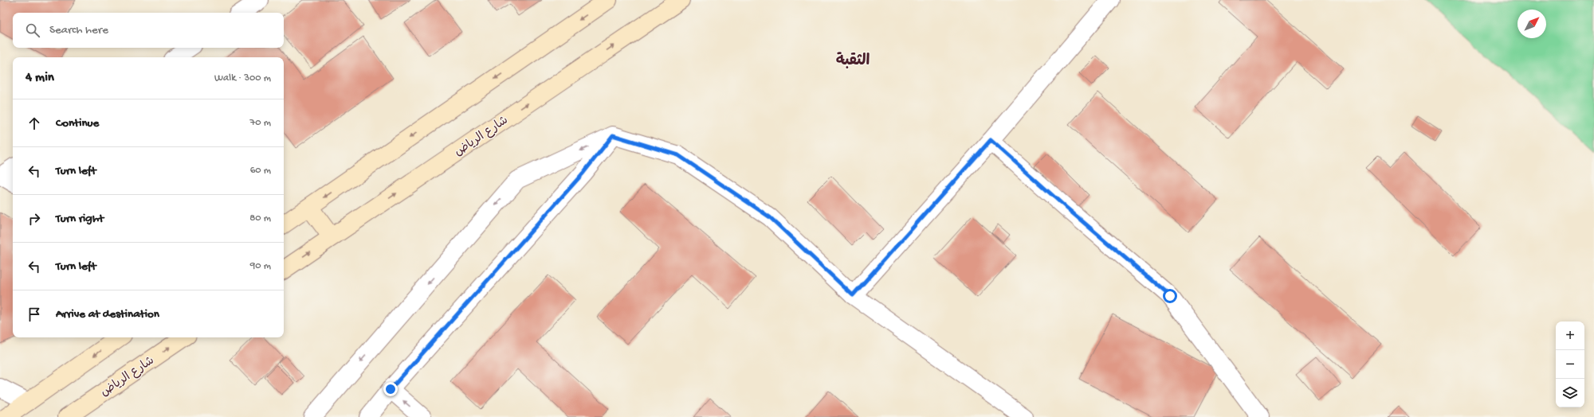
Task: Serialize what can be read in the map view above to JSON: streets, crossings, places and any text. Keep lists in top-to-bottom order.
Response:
{
  "streets": {
    "main road": ["شارع الرياض"]
  },
  "districts": ["الثقبة"],
  "north": "top right",
  "page": {
    "search": "Search here",
    "heading": ["4 min", "Walk · 300 m"],
    "list": [
      ["Continue", "70 m"],
      ["Turn left", "60 m"],
      ["Turn right", "80 m"],
      ["Turn left", "90 m"],
      "Arrive at destination"
    ],
    "map_buttons": ["+", "−"]
  }
}
